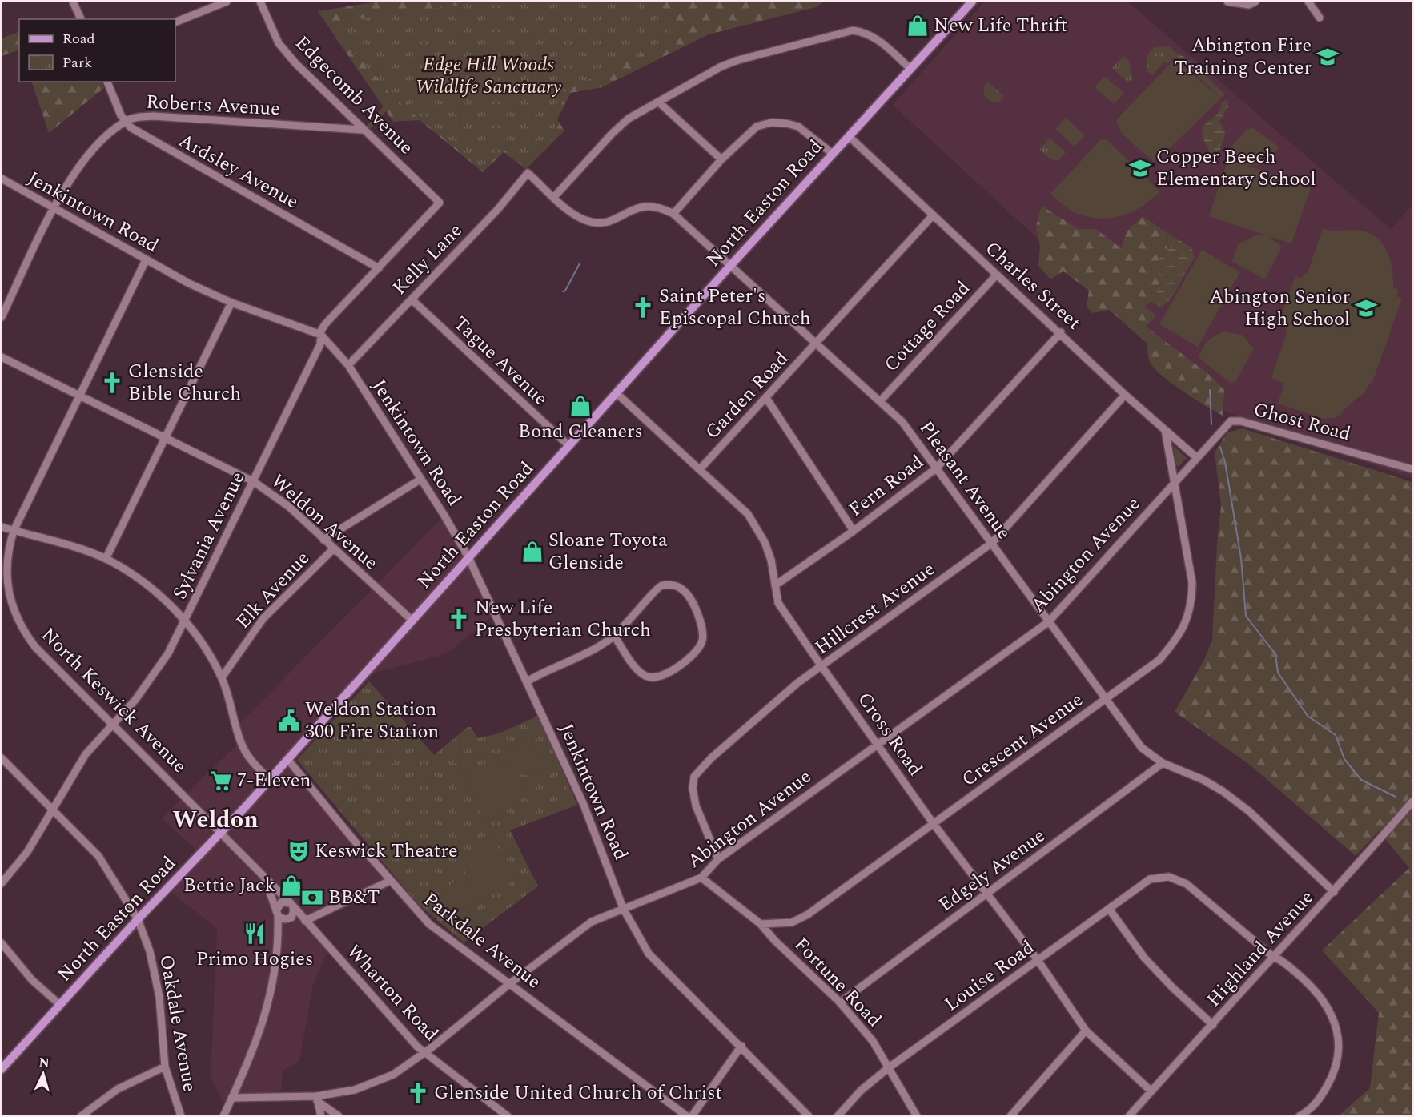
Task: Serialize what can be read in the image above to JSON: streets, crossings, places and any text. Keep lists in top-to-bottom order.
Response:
{
  "streets": {
    "main road": ["North Easton Road"],
    "street": [
      "Edgecomb Avenue",
      "Roberts Avenue",
      "Ardsley Avenue",
      "Jenkintown Road",
      "Kelly Lane",
      "Charles Street",
      "Cottage Road",
      "Tague Avenue",
      "Garden Road",
      "Ghost Road",
      "Pleasant Avenue",
      "Fern Road",
      "Weldon Avenue",
      "Sylvania Avenue",
      "Abington Avenue",
      "Elk Avenue",
      "Hillcrest Avenue",
      "North Keswick Avenue",
      "Cross Road",
      "Crescent Avenue",
      "Edgely Avenue",
      "Parkdale Avenue",
      "Highland Avenue",
      "Louise Road",
      "Fortune Road",
      "Wharton Road",
      "Oakdale Avenue"
    ]
  },
  "crossings": [
    ["Edgecomb Avenue", "Roberts Avenue"],
    ["Edgecomb Avenue", "Sylvania Avenue"],
    ["Roberts Avenue", "Ardsley Avenue"],
    ["Roberts Avenue", "Jenkintown Road"],
    ["Ardsley Avenue", "Sylvania Avenue"],
    ["North Easton Road", "Jenkintown Road"],
    ["North Easton Road", "Charles Street"],
    ["North Easton Road", "Tague Avenue"],
    ["North Easton Road", "Pleasant Avenue"],
    ["North Easton Road", "Weldon Avenue"],
    ["North Easton Road", "North Keswick Avenue"],
    ["North Easton Road", "Cross Road"],
    ["North Easton Road", "Parkdale Avenue"],
    ["North Easton Road", "Oakdale Avenue"],
    ["Jenkintown Road", "Kelly Lane"],
    ["Jenkintown Road", "Sylvania Avenue"],
    ["Jenkintown Road", "Abington Avenue"],
    ["Jenkintown Road", "Elk Avenue"],
    ["Jenkintown Road", "North Keswick Avenue"],
    ["Kelly Lane", "Tague Avenue"],
    ["Kelly Lane", "Pleasant Avenue"],
    ["Charles Street", "Cottage Road"],
    ["Charles Street", "Garden Road"],
    ["Charles Street", "Ghost Road"],
    ["Charles Street", "Fern Road"],
    ["Charles Street", "Abington Avenue"],
    ["Charles Street", "Hillcrest Avenue"],
    ["Charles Street", "Crescent Avenue"],
    ["Cottage Road", "Pleasant Avenue"],
    ["Garden Road", "Pleasant Avenue"],
    ["Garden Road", "Cross Road"],
    ["Ghost Road", "Abington Avenue"],
    ["Pleasant Avenue", "Fern Road"],
    ["Pleasant Avenue", "Abington Avenue"],
    ["Pleasant Avenue", "Hillcrest Avenue"],
    ["Pleasant Avenue", "Crescent Avenue"],
    ["Pleasant Avenue", "Edgely Avenue"],
    ["Pleasant Avenue", "Highland Avenue"],
    ["Fern Road", "Cross Road"],
    ["Weldon Avenue", "Sylvania Avenue"],
    ["Weldon Avenue", "Elk Avenue"],
    ["Weldon Avenue", "North Keswick Avenue"],
    ["Sylvania Avenue", "North Keswick Avenue"],
    ["Sylvania Avenue", "Oakdale Avenue"],
    ["Abington Avenue", "Hillcrest Avenue"],
    ["Abington Avenue", "North Keswick Avenue"],
    ["Abington Avenue", "Cross Road"],
    ["Abington Avenue", "Crescent Avenue"],
    ["Abington Avenue", "Parkdale Avenue"],
    ["Abington Avenue", "Wharton Road"],
    ["Hillcrest Avenue", "Cross Road"],
    ["North Keswick Avenue", "Wharton Road"],
    ["Cross Road", "Crescent Avenue"],
    ["Cross Road", "Edgely Avenue"],
    ["Cross Road", "Highland Avenue"],
    ["Cross Road", "Louise Road"],
    ["Crescent Avenue", "Fortune Road"],
    ["Edgely Avenue", "Fortune Road"],
    ["Highland Avenue", "Louise Road"],
    ["Louise Road", "Fortune Road"]
  ],
  "districts": ["Weldon"],
  "parks": ["Edge Hill Woods Wildlife Sanctuary"],
  "places": {
    "shop": [
      "New Life Thrift",
      "Bond Cleaners",
      "Sloane Toyota Glenside",
      "Bettie Jack"
    ],
    "school or university": ["Abington Fire Training Center", "Copper Beech Elementary School", "Abington Senior High School"],
    "church": [
      "Saint Peter's Episcopal Church",
      "Glenside Bible Church",
      "New Life Presbyterian Church",
      "Glenside United Church of Christ"
    ],
    "public building": ["Weldon Station 300 Fire Station"],
    "supermarket": ["7-Eleven"],
    "theatre": ["Keswick Theatre"],
    "bank": ["BB&T"],
    "restaurant": ["Primo Hogies"]
  },
  "legend": ["Road", "Park"],
  "north": "top"
}
